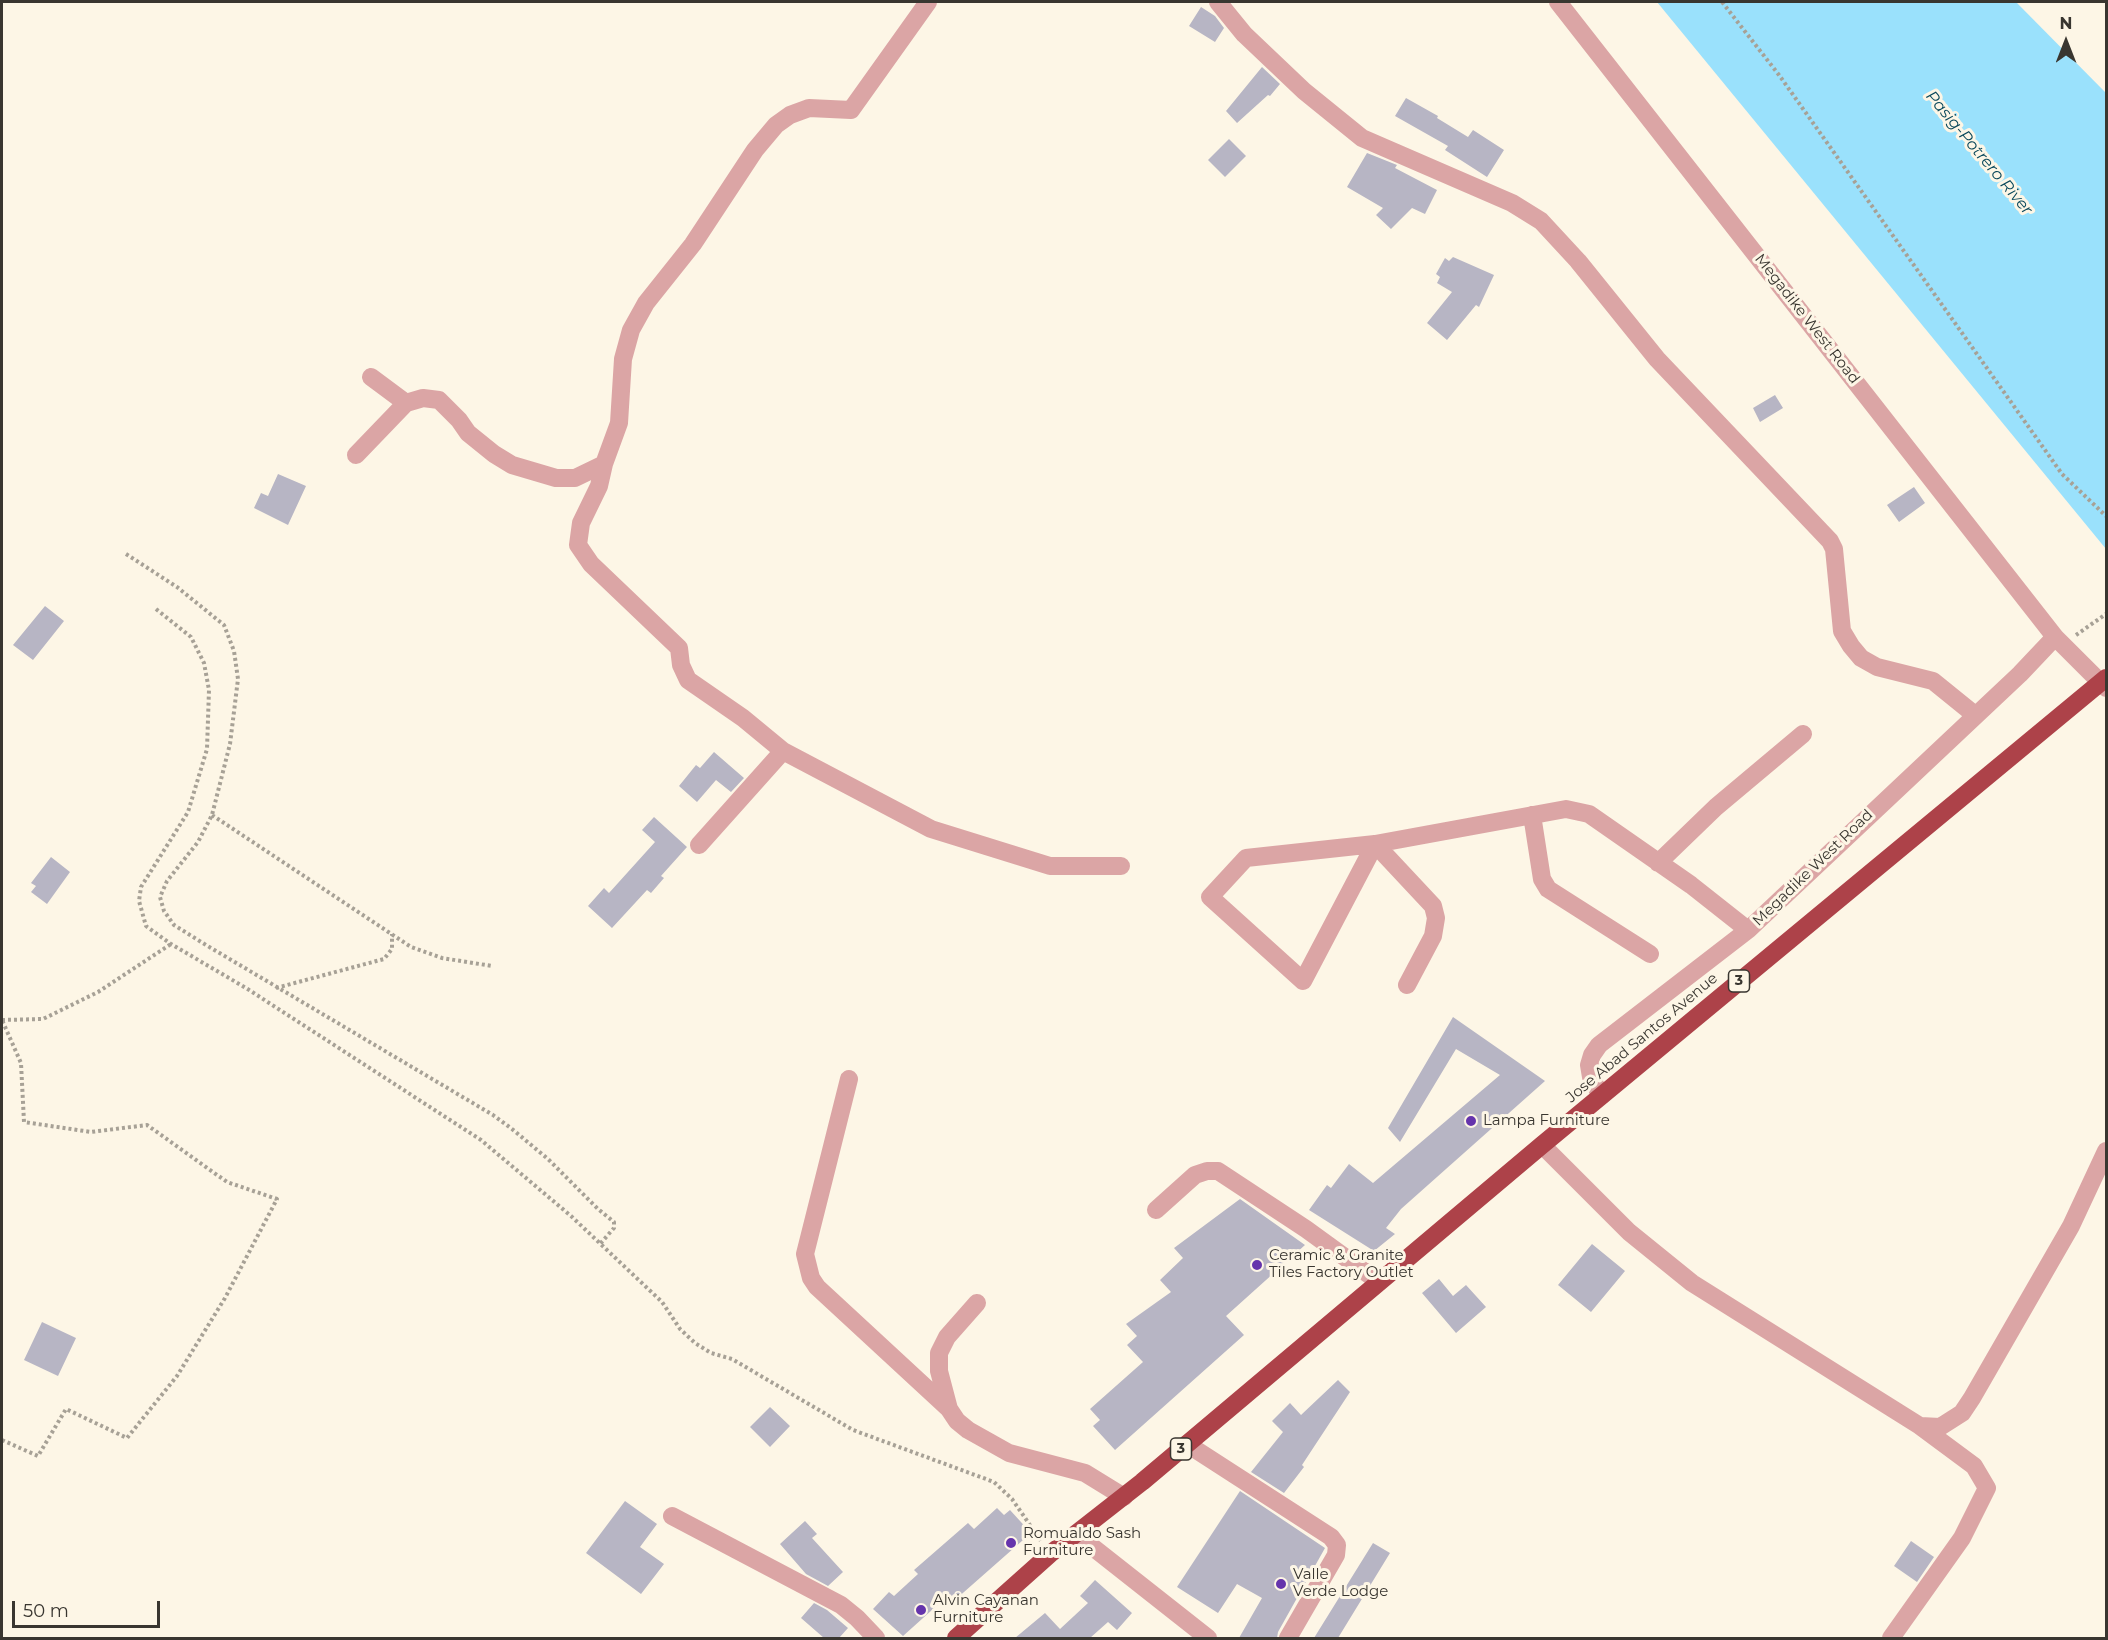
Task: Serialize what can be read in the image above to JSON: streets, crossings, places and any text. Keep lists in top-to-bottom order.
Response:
{
  "streets": {
    "highway": ["3", "Jose Abad Santos Avenue"],
    "street": ["Megadike West Road"]
  },
  "crossings": [
    ["Megadike West Road", "Jose Abad Santos Avenue"]
  ],
  "water": ["Pasig-Potrero River"],
  "places": [
    "Lampa Furniture",
    "Ceramic & Granite Tiles Factory Outlet",
    "Romualdo Sash Furniture",
    "Valle Verde Lodge",
    "Alvin Cayanan Furniture"
  ],
  "scale_bar": "50 m",
  "north": "top"
}
